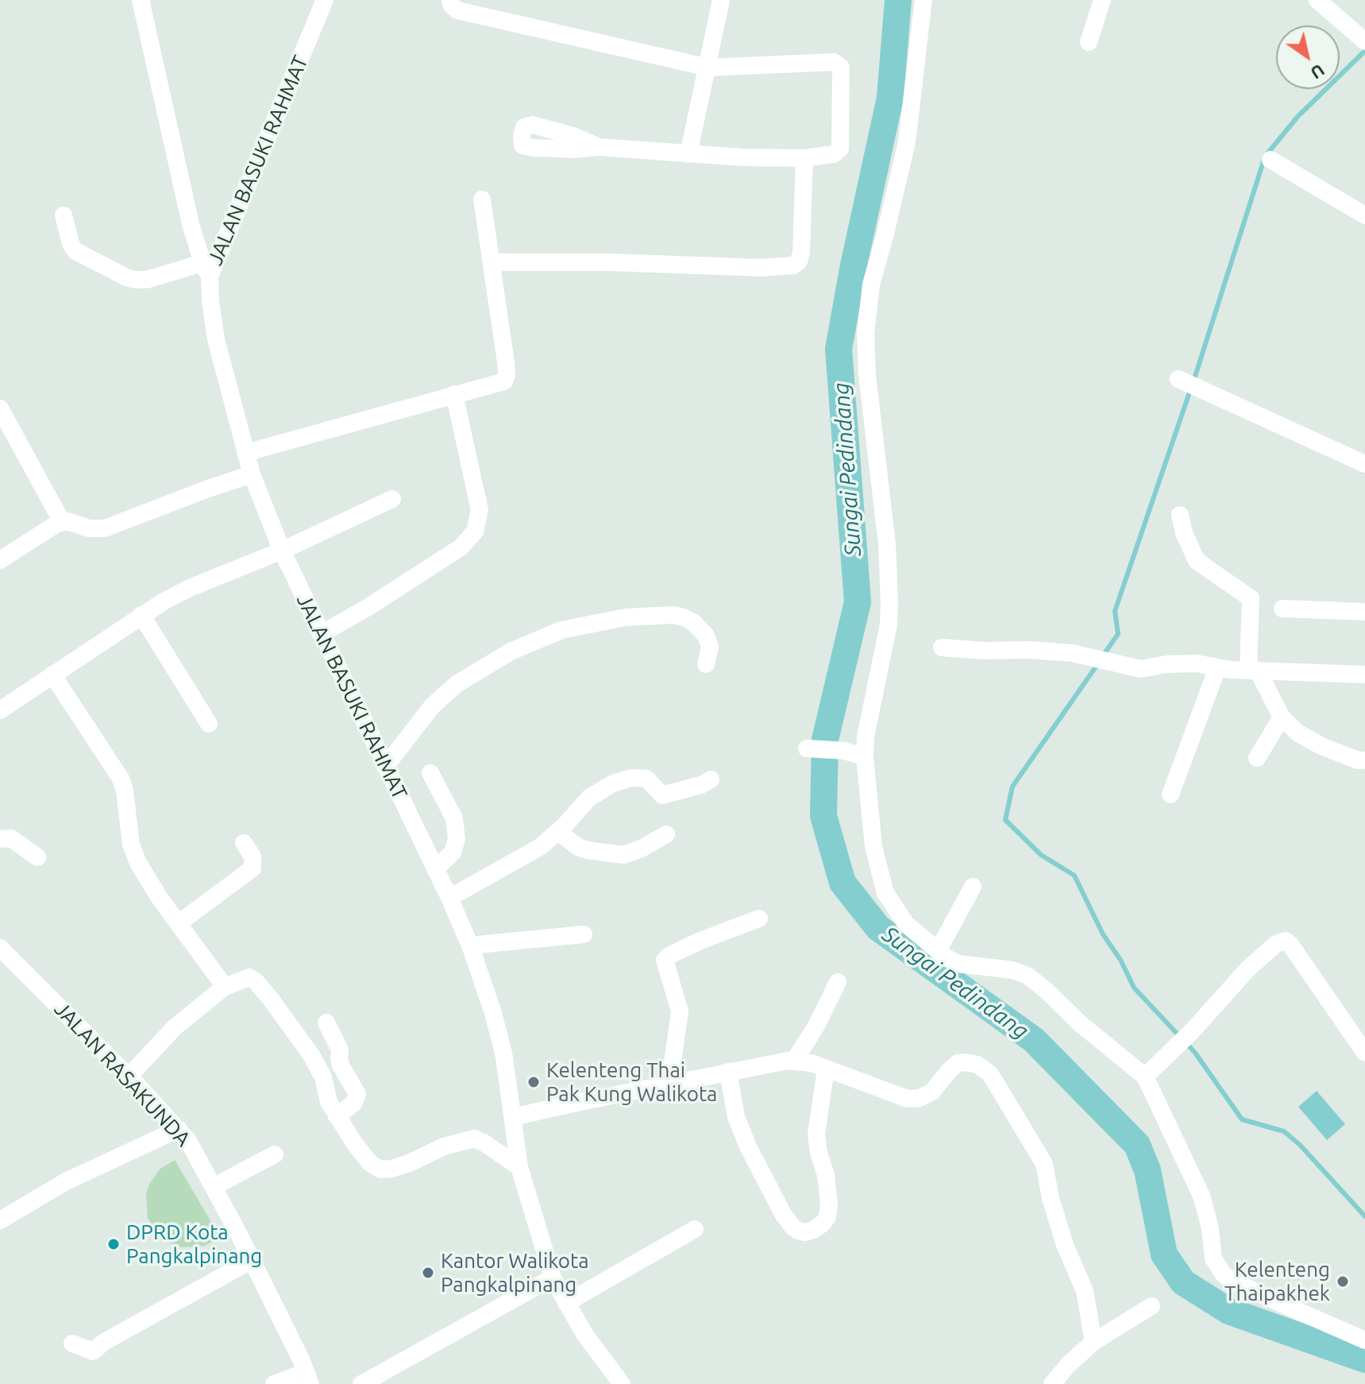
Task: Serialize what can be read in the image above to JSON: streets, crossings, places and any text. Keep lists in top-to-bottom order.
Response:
{
  "streets": {
    "street": ["JALAN BASUKI RAHMAT", "JALAN RASAKUNDA"]
  },
  "water": ["Sungai Pedindang"],
  "places": [
    "Kelenteng Thai Pak Kung Walikota",
    "DPRD Kota Pangkalpinang",
    "Kantor Walikota Pangkalpinang",
    "Kelenteng Thaipakhek"
  ],
  "north": "bottom right"
}
